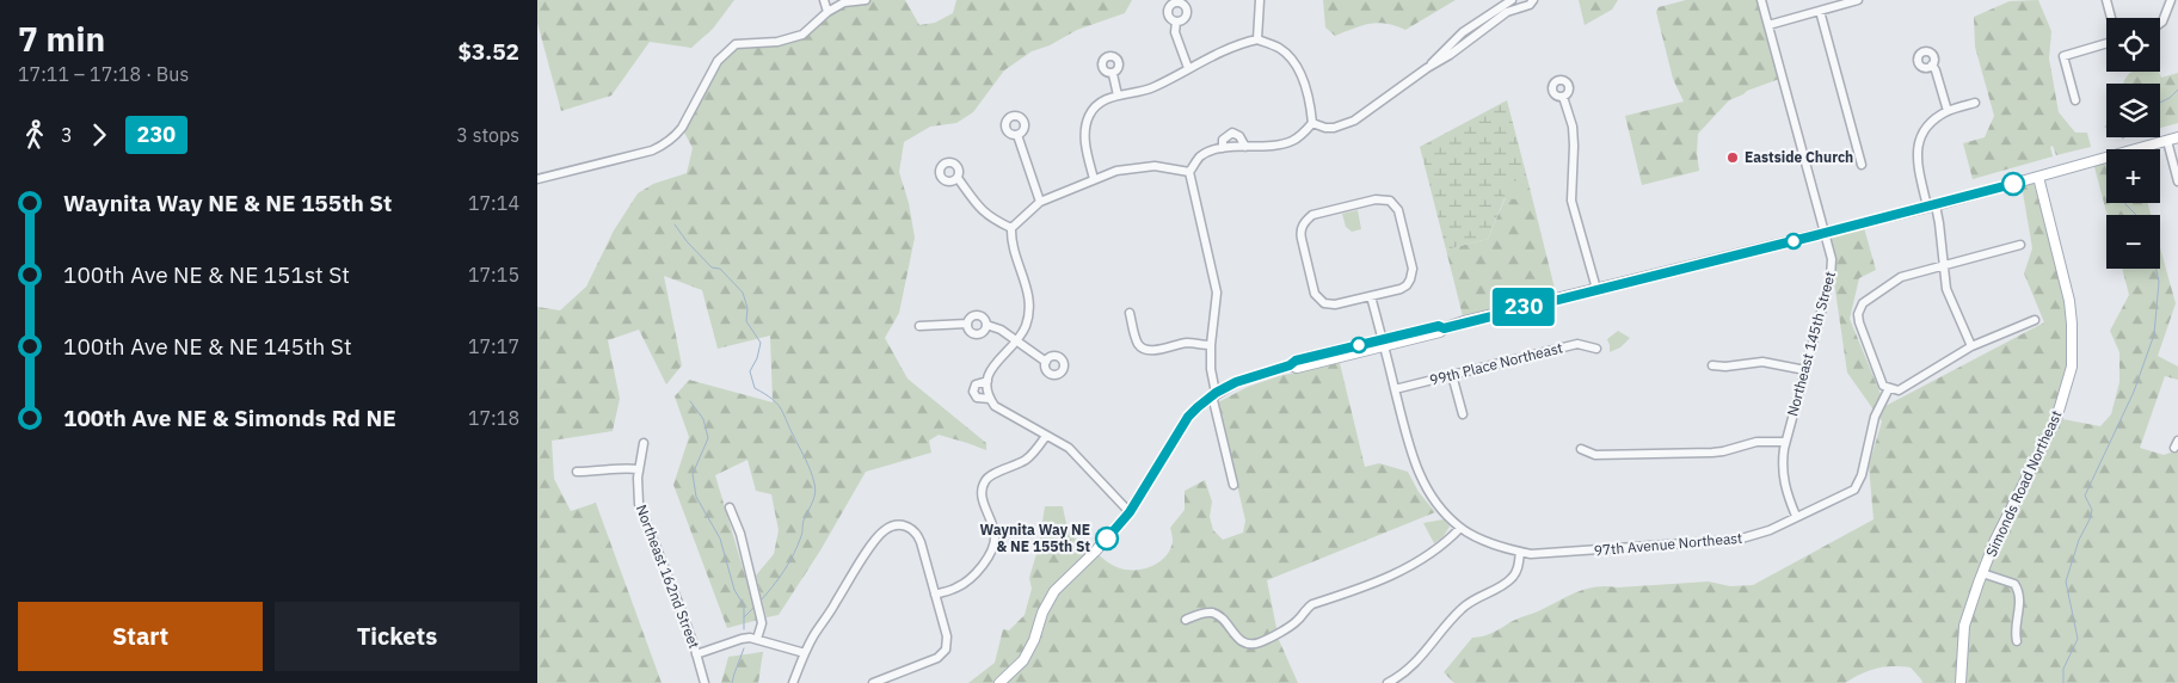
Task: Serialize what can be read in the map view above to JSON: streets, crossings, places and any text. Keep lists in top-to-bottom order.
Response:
{
  "streets": {
    "main road": ["Simonds Road Northeast"],
    "street": [
      "Northeast 145th Street",
      "99th Place Northeast",
      "97th Avenue Northeast",
      "Northeast 162nd Street"
    ]
  },
  "crossings": [
    ["Northeast 145th Street", "97th Avenue Northeast"]
  ],
  "places": ["Eastside Church", "Waynita Way NE & NE 155th St"],
  "lines": ["bus line 230"],
  "page": {
    "heading": ["7 min", "17:11 – 17:18 · Bus", "$3.52"],
    "on_map": "230",
    "map_buttons": ["+", "−"],
    "legs": ["3", "230", "3 stops"],
    "list": [
      {
        "name": "Waynita Way NE & NE 155th St",
        "value": "17:14"
      },
      {
        "name": "100th Ave NE & NE 151st St",
        "value": "17:15"
      },
      {
        "name": "100th Ave NE & NE 145th St",
        "value": "17:17"
      },
      {
        "name": "100th Ave NE & Simonds Rd NE",
        "value": "17:18"
      }
    ],
    "buttons": ["Start", "Tickets"]
  }
}
